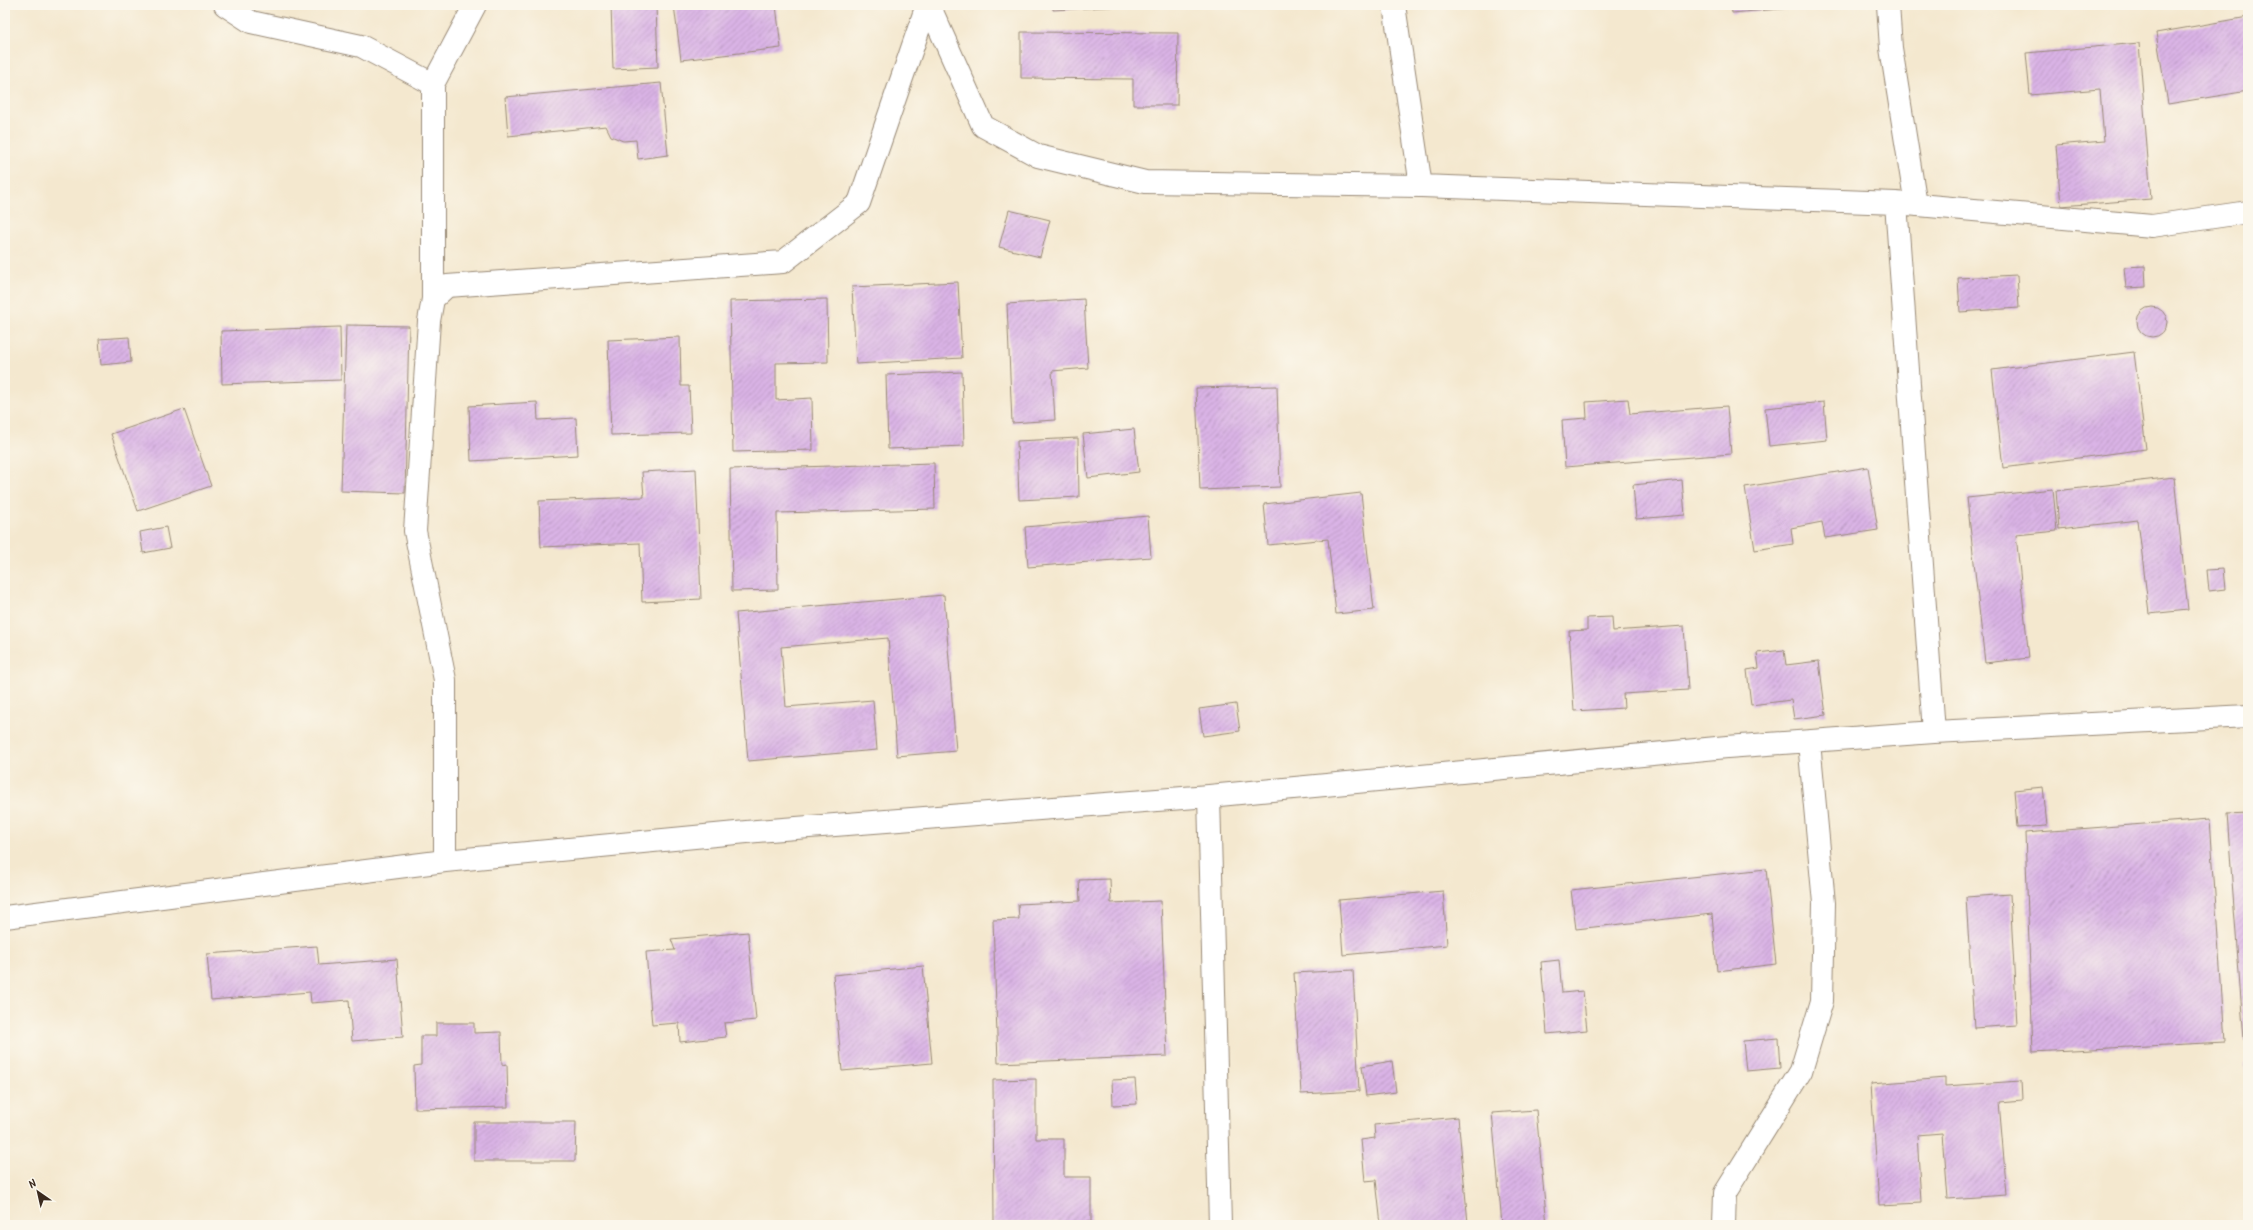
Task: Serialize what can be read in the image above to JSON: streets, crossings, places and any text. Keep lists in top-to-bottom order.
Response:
{
  "north": "top left"
}
